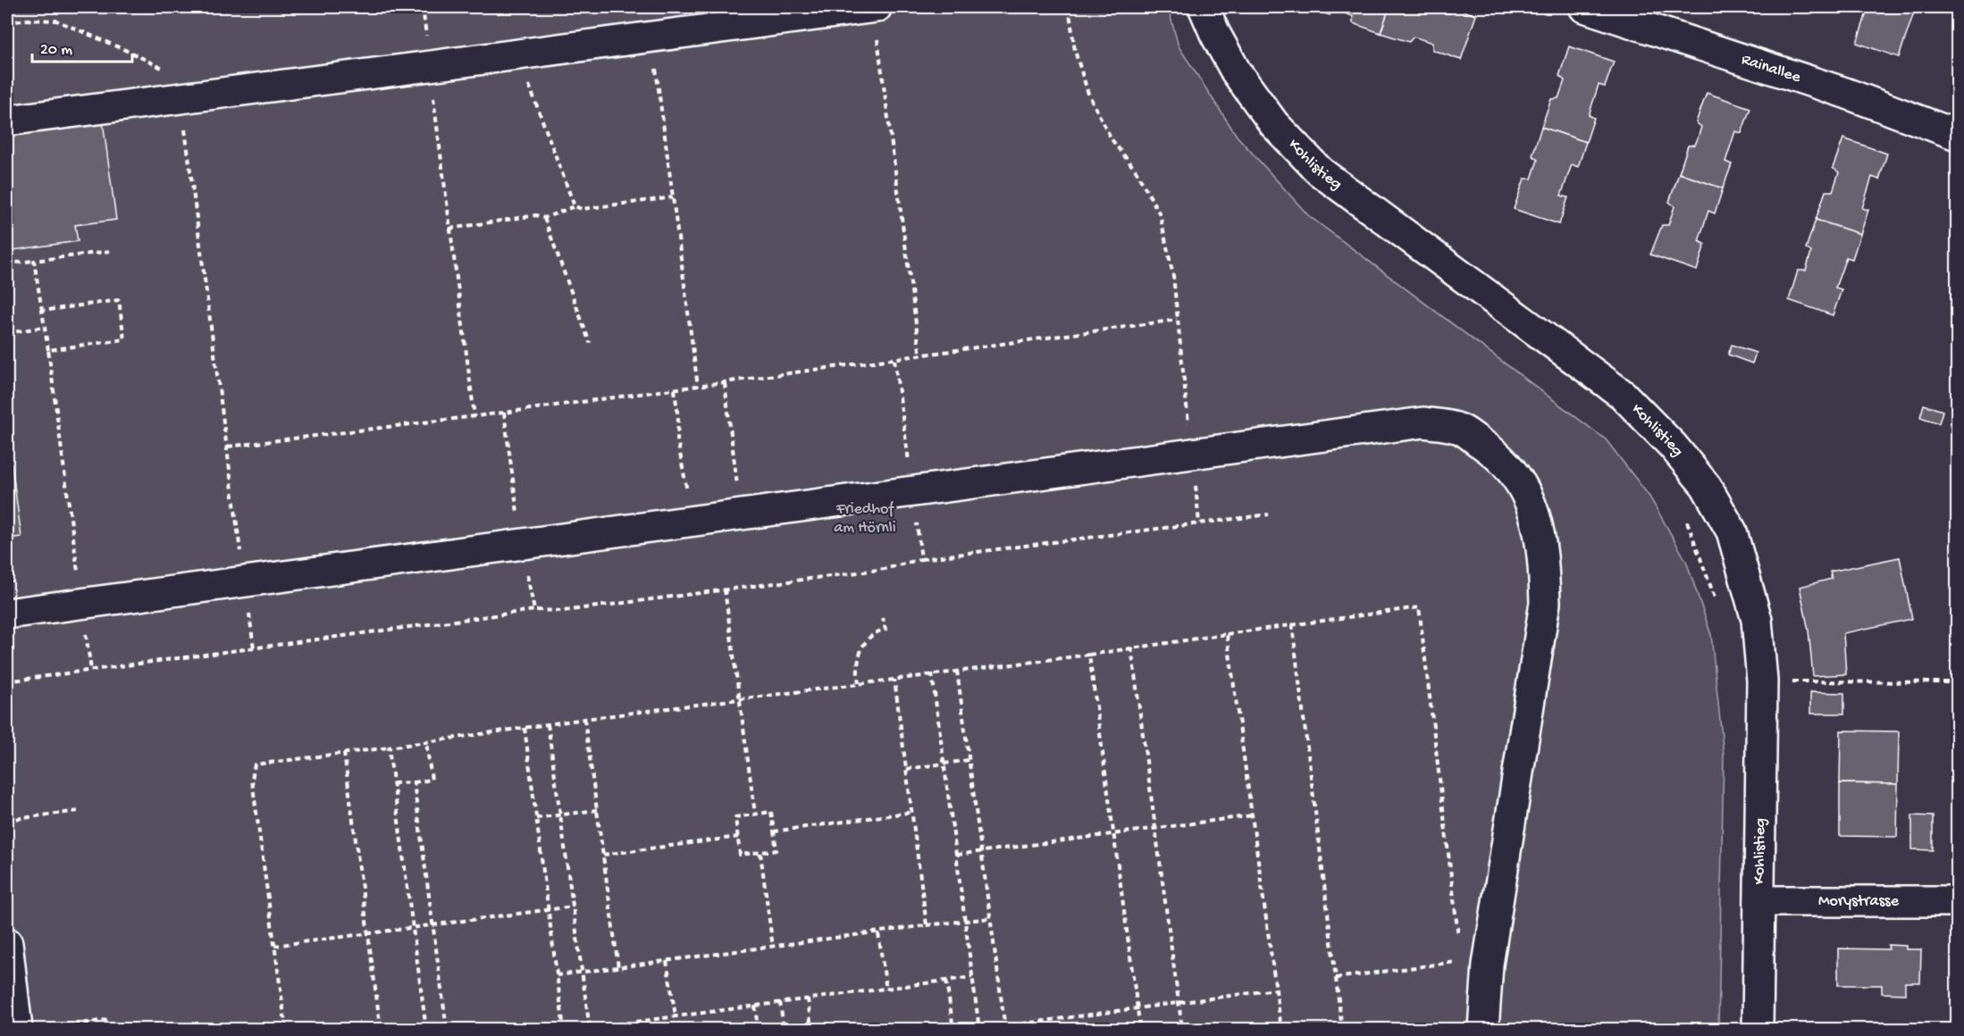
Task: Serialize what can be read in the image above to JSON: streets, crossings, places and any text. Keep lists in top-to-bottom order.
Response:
{
  "streets": {
    "street": ["Rainallee", "Kohlistieg", "Morystrasse"]
  },
  "crossings": [
    ["Kohlistieg", "Morystrasse"]
  ],
  "parks": ["Friedhof am Hörnli"],
  "scale_bar": "20 m"
}
